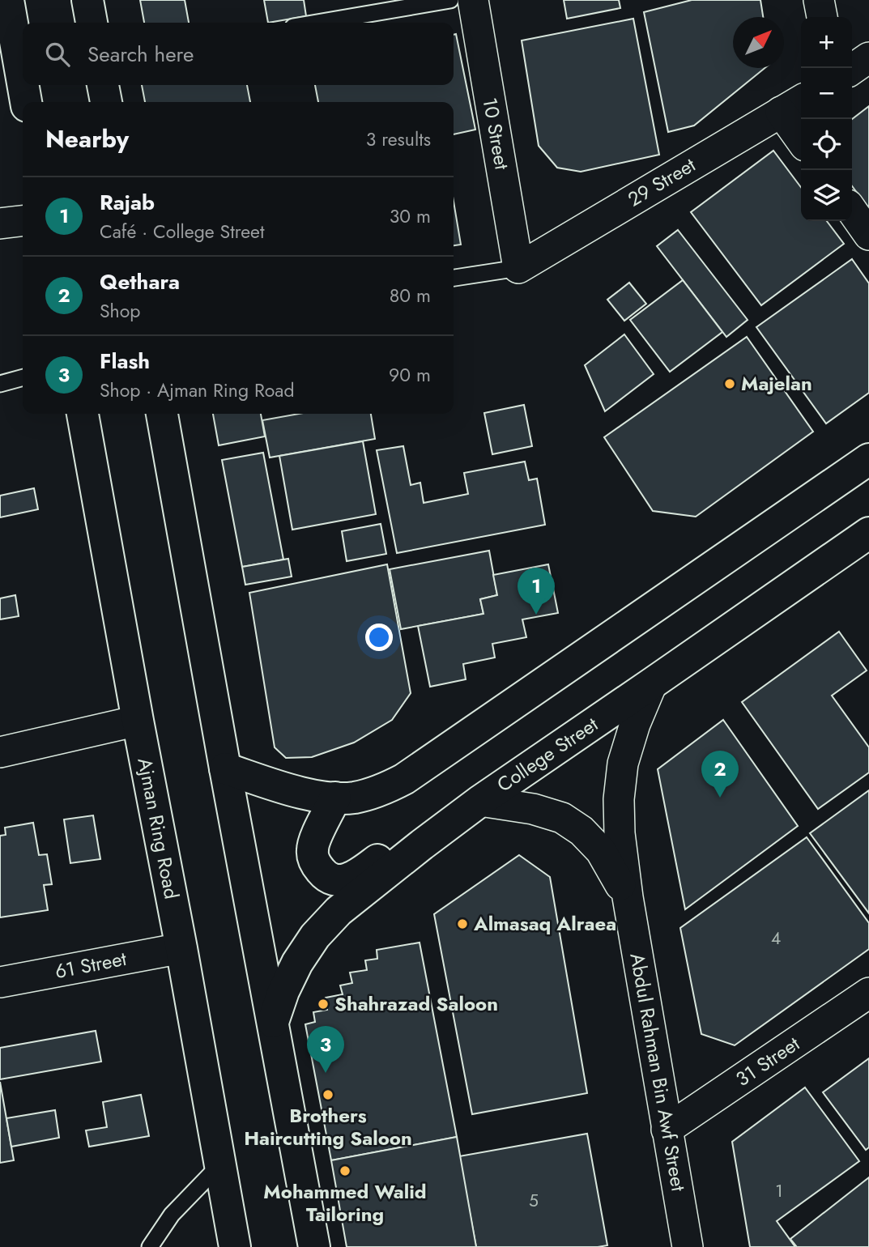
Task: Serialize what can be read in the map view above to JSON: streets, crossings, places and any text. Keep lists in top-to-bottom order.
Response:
{
  "streets": {
    "main road": ["College Street", "Ajman Ring Road"],
    "street": [
      "10 Street",
      "29 Street",
      "61 Street",
      "31 Street",
      "Abdul Rahman Bin Awf Street"
    ]
  },
  "crossings": [
    ["10 Street", "29 Street"],
    ["College Street", "Abdul Rahman Bin Awf Street"],
    ["Ajman Ring Road", "61 Street"],
    ["31 Street", "Abdul Rahman Bin Awf Street"]
  ],
  "places": [
    "Majelan",
    "Almasaq Alraea",
    "Shahrazad Saloon",
    "Brothers Haircutting Saloon",
    "Mohammed Walid Tailoring"
  ],
  "house_numbers": ["4", "1", "5"],
  "north": "top right",
  "page": {
    "map_buttons": ["+", "−"],
    "search": "Search here",
    "heading": ["Nearby", "3 results"],
    "list": [
      {
        "mark": "1",
        "name": "Rajab",
        "note": "Café · College Street",
        "value": "30 m"
      },
      {
        "mark": "2",
        "name": "Qethara",
        "note": "Shop",
        "value": "80 m"
      },
      {
        "mark": "3",
        "name": "Flash",
        "note": "Shop · Ajman Ring Road",
        "value": "90 m"
      }
    ],
    "pins": ["1", "2", "3"]
  }
}
